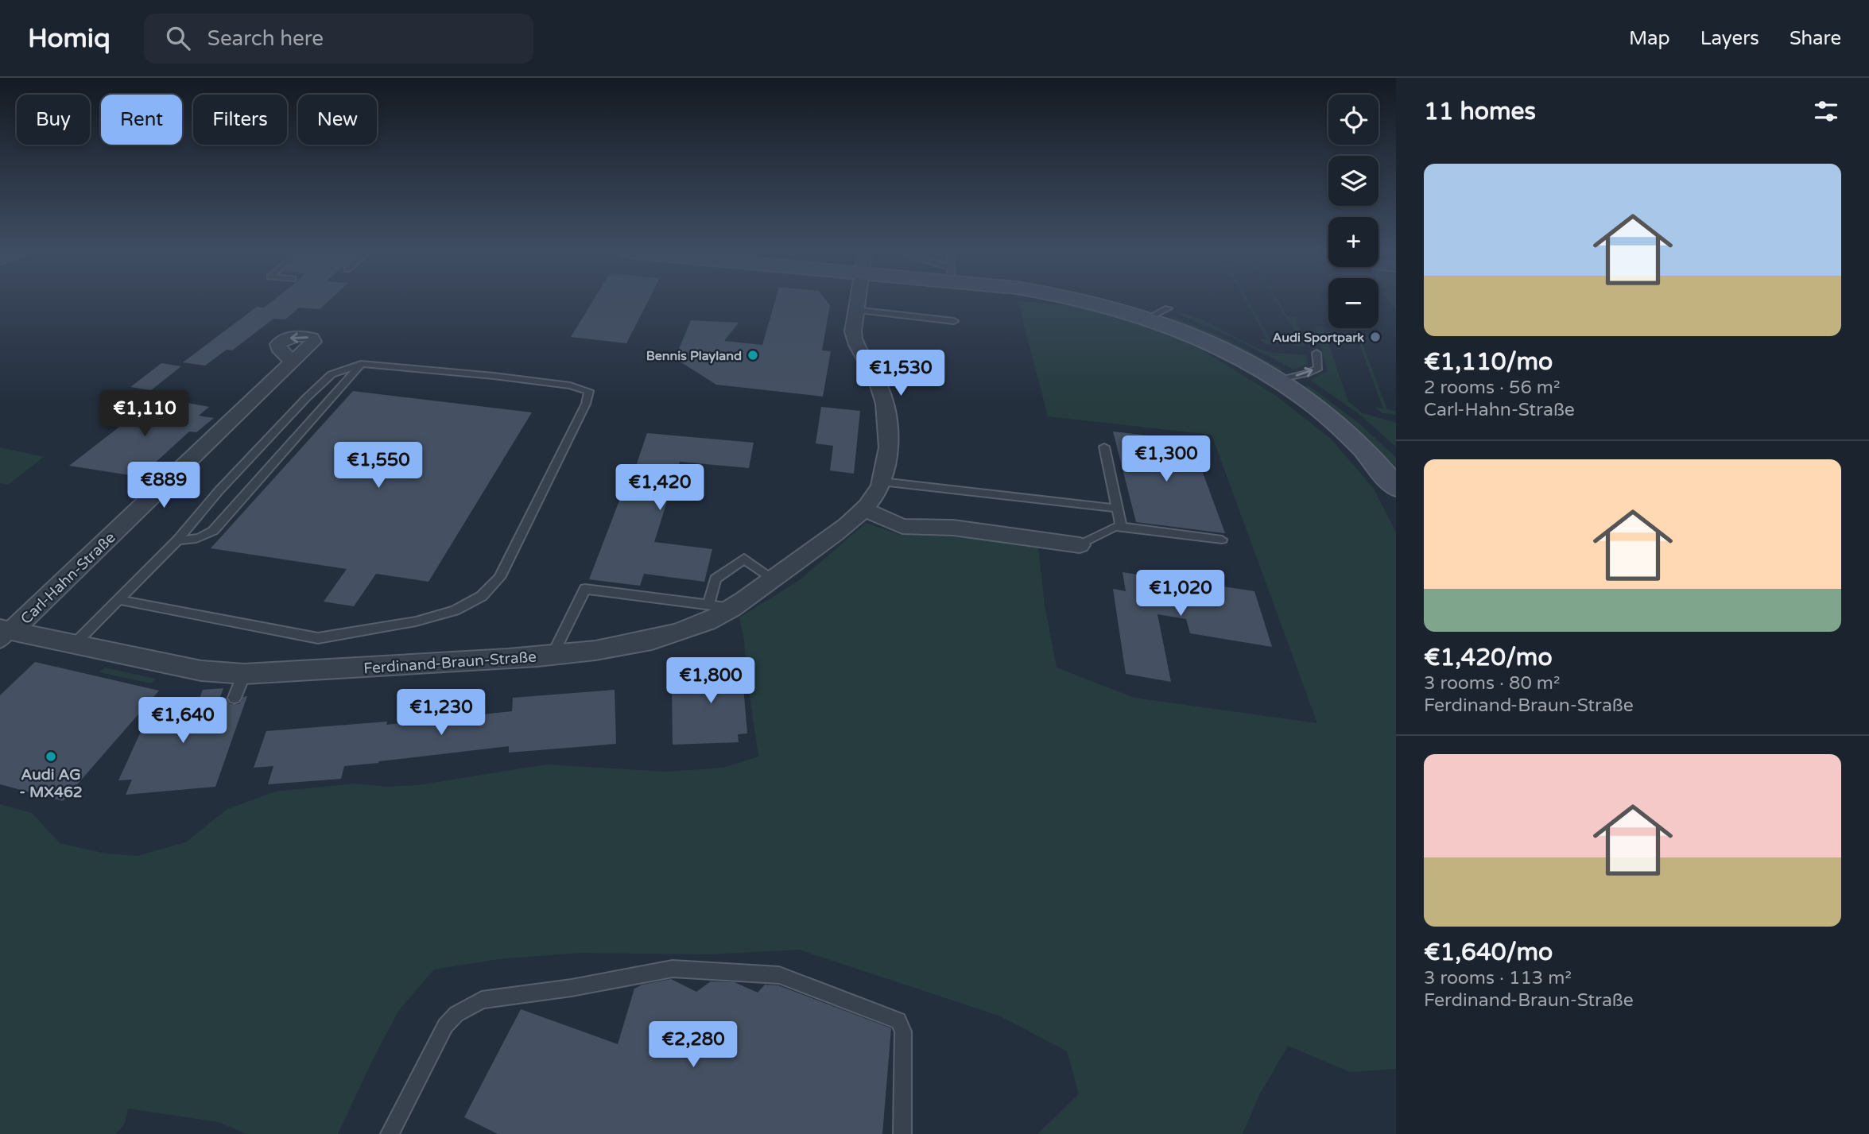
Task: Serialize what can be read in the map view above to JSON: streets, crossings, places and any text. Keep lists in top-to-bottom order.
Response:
{
  "streets": {
    "street": ["Carl-Hahn-Straße", "Ferdinand-Braun-Straße"]
  },
  "crossings": [
    ["Carl-Hahn-Straße", "Ferdinand-Braun-Straße"]
  ],
  "places": ["Audi Sportpark", "Bennis Playland", "Audi AG - MX462"],
  "page": {
    "header": "Homiq",
    "search": "Search here",
    "nav": ["Map", "Layers", "Share"],
    "heading": "11 homes",
    "map_buttons": ["+", "−"],
    "chip": [
      "Buy",
      "Rent",
      "Filters",
      "New"
    ],
    "list": [
      {
        "name": "€1,110/mo",
        "note": "2 rooms · 56 m² · Carl-Hahn-Straße"
      },
      {
        "name": "€1,420/mo",
        "note": "3 rooms · 80 m² · Ferdinand-Braun-Straße"
      },
      {
        "name": "€1,640/mo",
        "note": "3 rooms · 113 m² · Ferdinand-Braun-Straße"
      }
    ],
    "price": [
      "€1,530",
      "€1,110",
      "€1,300",
      "€1,550",
      "€889",
      "€1,420",
      "€1,020",
      "€1,800",
      "€1,230",
      "€1,640",
      "€2,280"
    ]
  }
}
